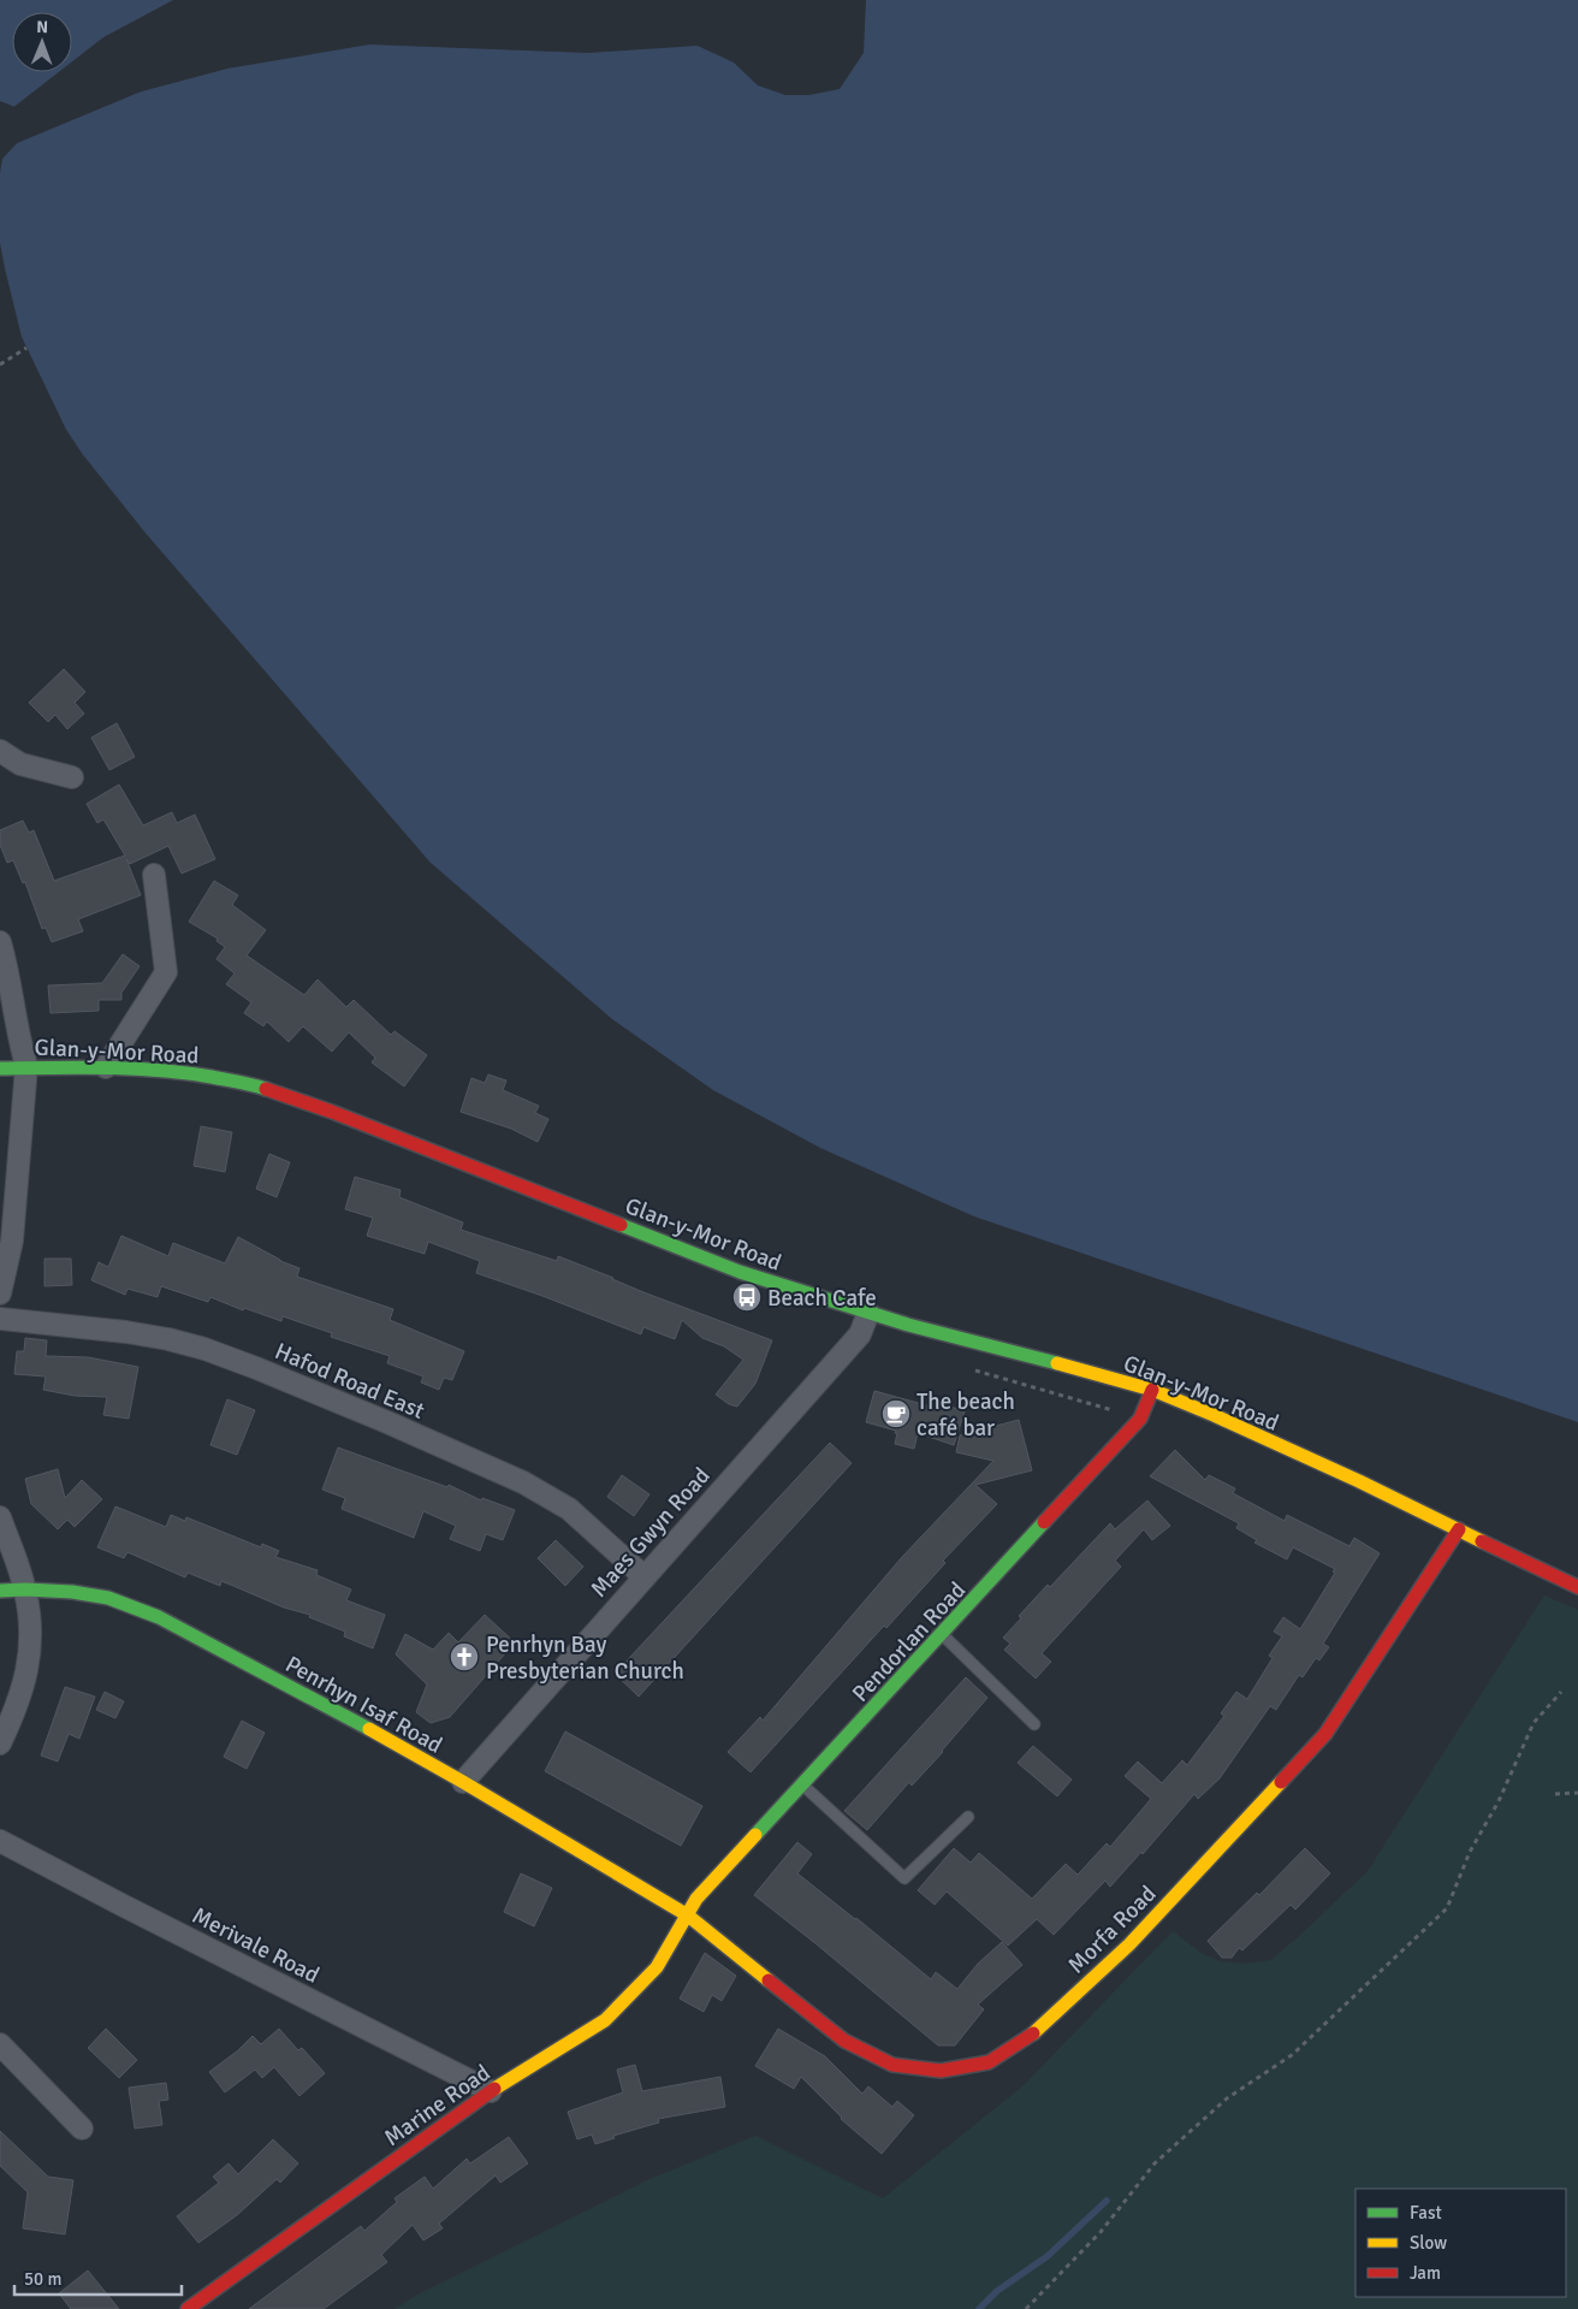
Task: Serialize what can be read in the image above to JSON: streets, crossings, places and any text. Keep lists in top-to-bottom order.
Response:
{
  "streets": {
    "street": [
      "Glan-y-Mor Road",
      "Hafod Road East",
      "Maes Gwyn Road",
      "Pendorlan Road",
      "Penrhyn Isaf Road",
      "Morfa Road",
      "Merivale Road",
      "Marine Road"
    ]
  },
  "crossings": [
    ["Glan-y-Mor Road", "Maes Gwyn Road"],
    ["Glan-y-Mor Road", "Pendorlan Road"],
    ["Glan-y-Mor Road", "Morfa Road"],
    ["Hafod Road East", "Maes Gwyn Road"],
    ["Maes Gwyn Road", "Penrhyn Isaf Road"],
    ["Pendorlan Road", "Penrhyn Isaf Road"],
    ["Pendorlan Road", "Morfa Road"],
    ["Pendorlan Road", "Marine Road"],
    ["Penrhyn Isaf Road", "Morfa Road"],
    ["Penrhyn Isaf Road", "Marine Road"],
    ["Morfa Road", "Marine Road"],
    ["Merivale Road", "Marine Road"]
  ],
  "places": {
    "bus stop": ["Beach Cafe"],
    "cafe": ["The beach café bar"],
    "church": ["Penrhyn Bay Presbyterian Church"]
  },
  "legend": ["Fast", "Slow", "Jam"],
  "scale_bar": "50 m",
  "north": "top"
}
